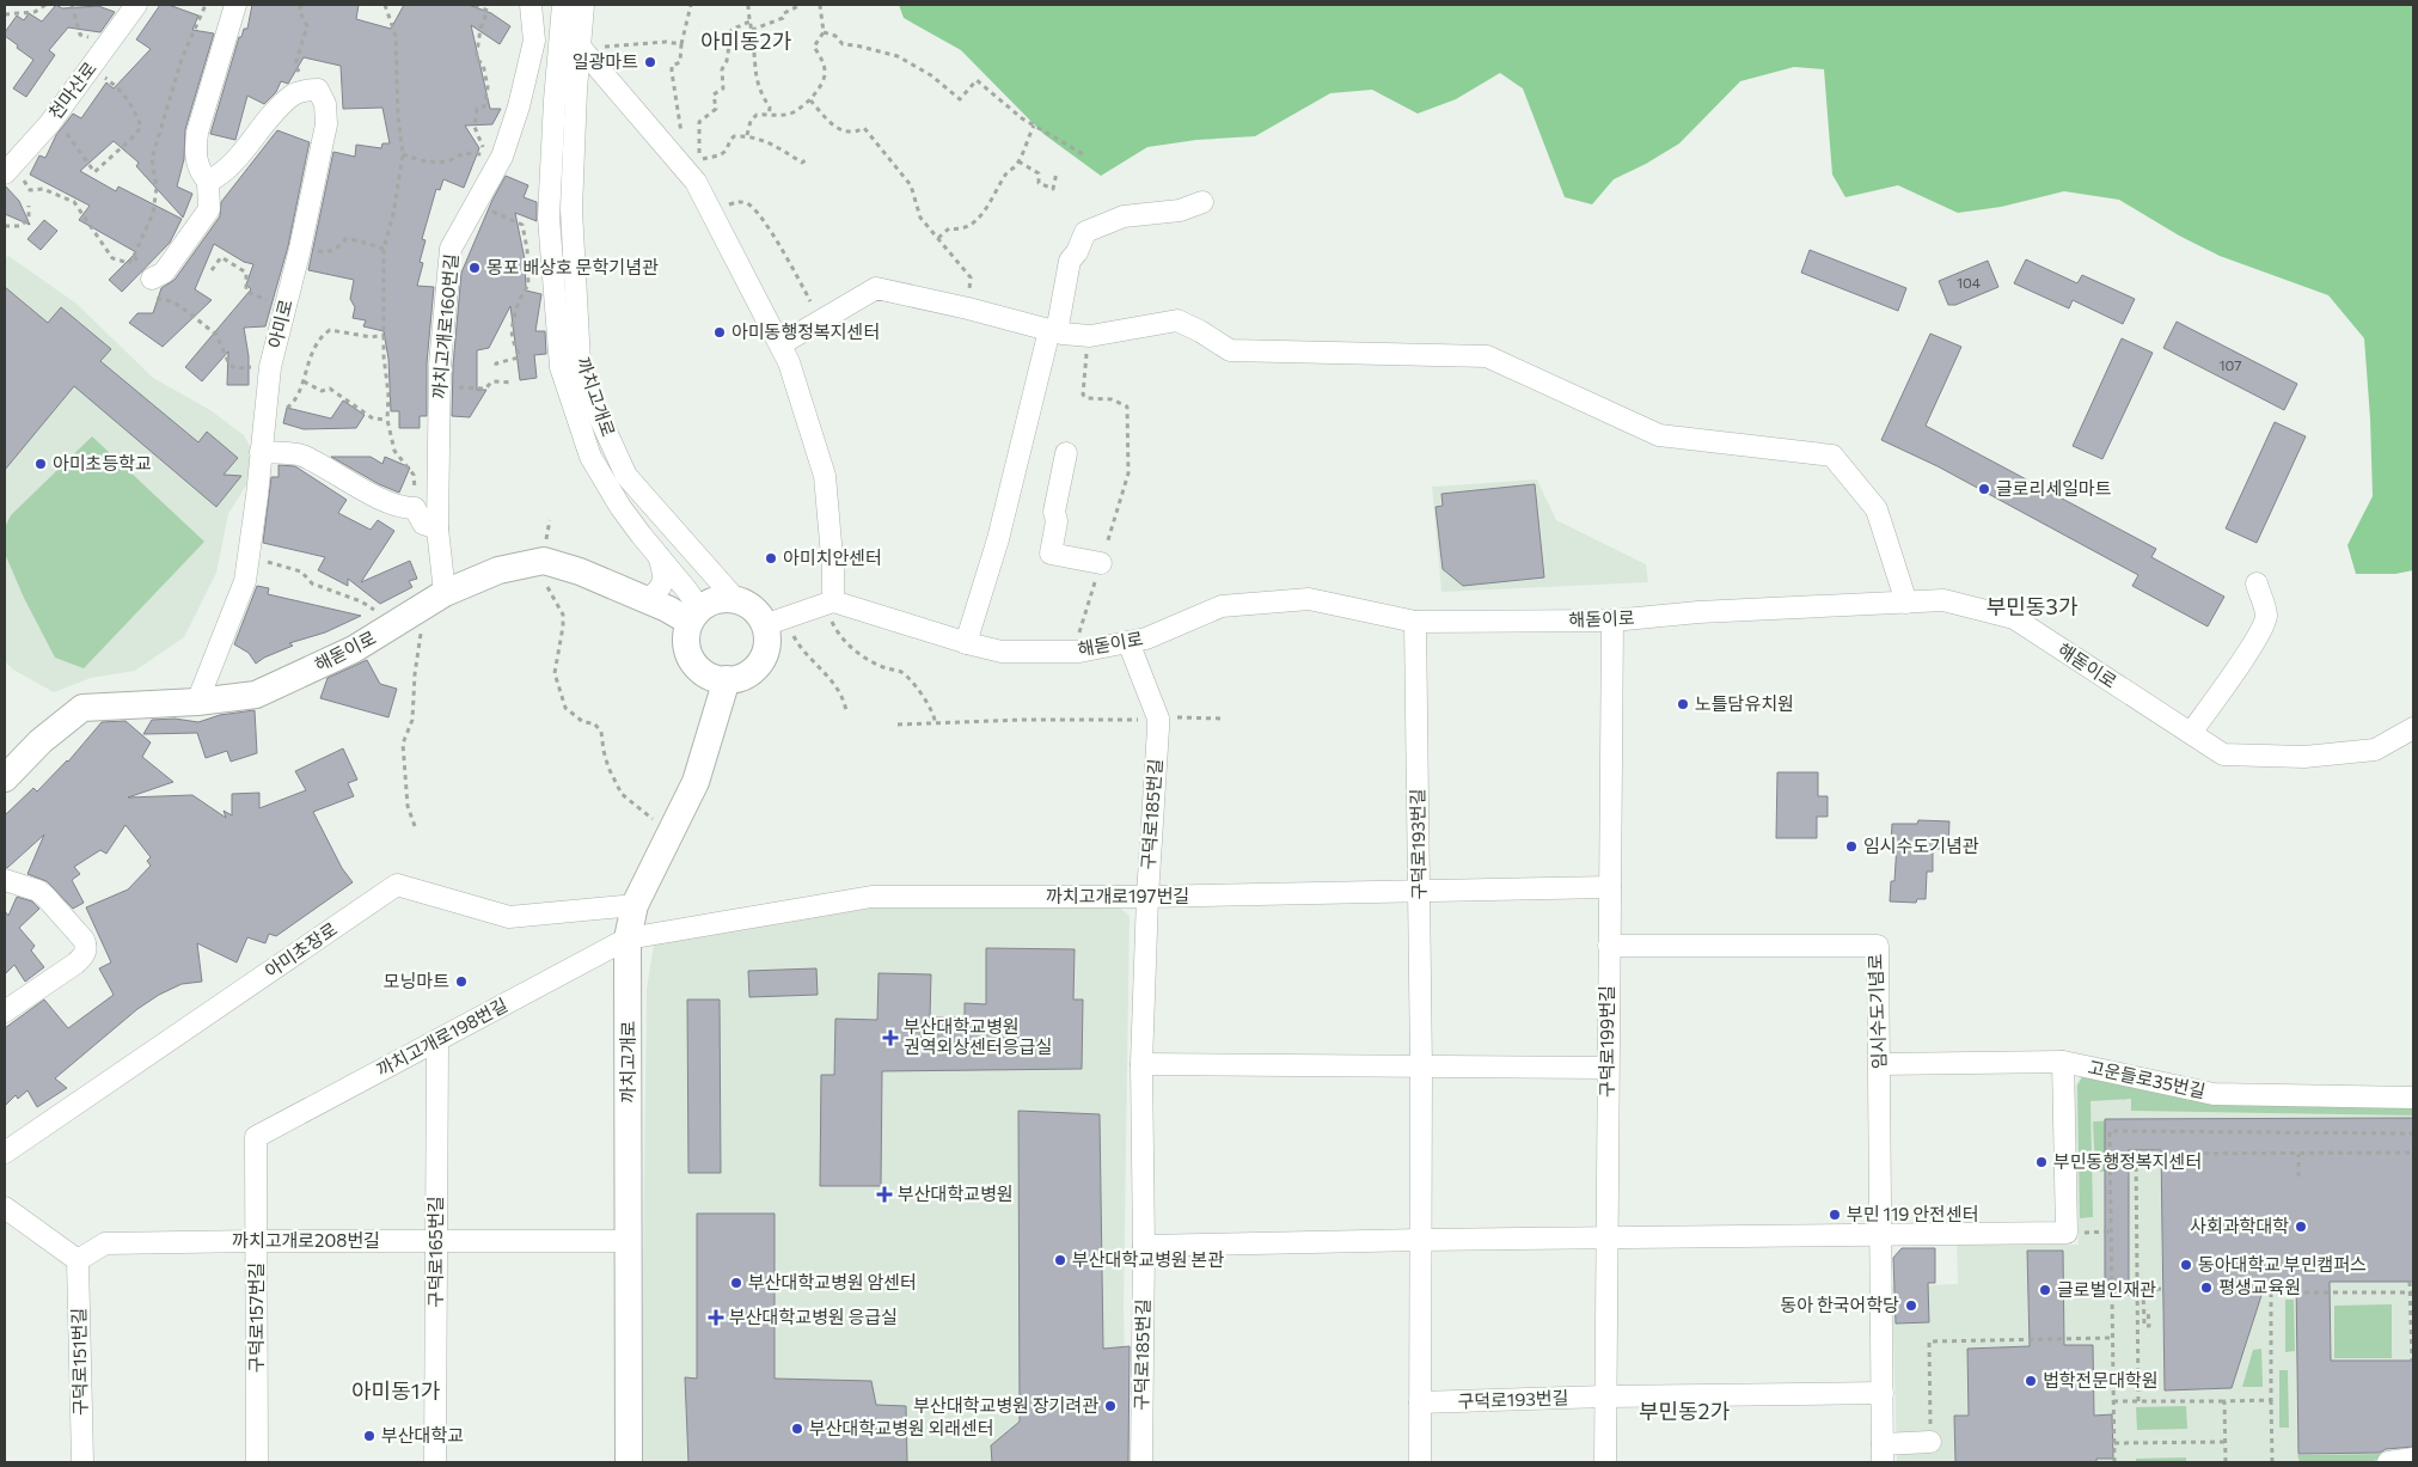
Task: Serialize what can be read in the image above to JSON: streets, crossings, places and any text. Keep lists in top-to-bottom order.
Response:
{
  "streets": {
    "main road": ["까치고개로", "해돋이로"],
    "street": [
      "천마산로",
      "아미로",
      "까치고개로160번길",
      "구덕로185번길",
      "구덕로193번길",
      "까치고개로197번길",
      "아미초장로",
      "임시수도기념로",
      "까치고개로198번길",
      "구덕로199번길",
      "고운들로35번길",
      "까치고개로208번길",
      "구덕로165번길",
      "구덕로157번길",
      "구덕로151번길"
    ]
  },
  "crossings": [
    ["아미로", "해돋이로"],
    ["까치고개로160번길", "해돋이로"],
    ["까치고개로", "해돋이로"],
    ["까치고개로", "까치고개로197번길"],
    ["까치고개로", "아미초장로"],
    ["까치고개로", "까치고개로198번길"],
    ["까치고개로", "까치고개로208번길"],
    ["해돋이로", "구덕로185번길"],
    ["해돋이로", "구덕로193번길"],
    ["해돋이로", "구덕로199번길"],
    ["구덕로185번길", "까치고개로197번길"],
    ["구덕로193번길", "까치고개로197번길"],
    ["구덕로193번길", "구덕로199번길"],
    ["까치고개로197번길", "까치고개로198번길"],
    ["까치고개로197번길", "구덕로199번길"],
    ["임시수도기념로", "구덕로199번길"],
    ["임시수도기념로", "고운들로35번길"],
    ["까치고개로198번길", "구덕로165번길"],
    ["까치고개로198번길", "구덕로157번길"],
    ["까치고개로208번길", "구덕로165번길"],
    ["까치고개로208번길", "구덕로157번길"],
    ["까치고개로208번길", "구덕로151번길"]
  ],
  "districts": [
    "아미동2가",
    "부민동3가",
    "아미동1가",
    "부민동2가"
  ],
  "places": {
    "other": [
      "일광마트",
      "몽포 배상호 문학기념관",
      "아미동행정복지센터",
      "아미초등학교",
      "글로리세일마트",
      "아미치안센터",
      "노틀담유치원",
      "임시수도기념관",
      "모닝마트",
      "부민동행정복지센터",
      "부민 119 안전센터",
      "사회과학대학",
      "부산대학교병원 본관",
      "동아대학교 부민캠퍼스",
      "부산대학교병원 암센터",
      "평생교육원",
      "글로벌인재관",
      "동아 한국어학당",
      "법학전문대학원",
      "부산대학교병원 장기려관",
      "부산대학교병원 외래센터",
      "부산대학교"
    ],
    "health": ["부산대학교병원 권역외상센터응급실", "부산대학교병원", "부산대학교병원 응급실"]
  },
  "house_numbers": ["104", "107"]
}
